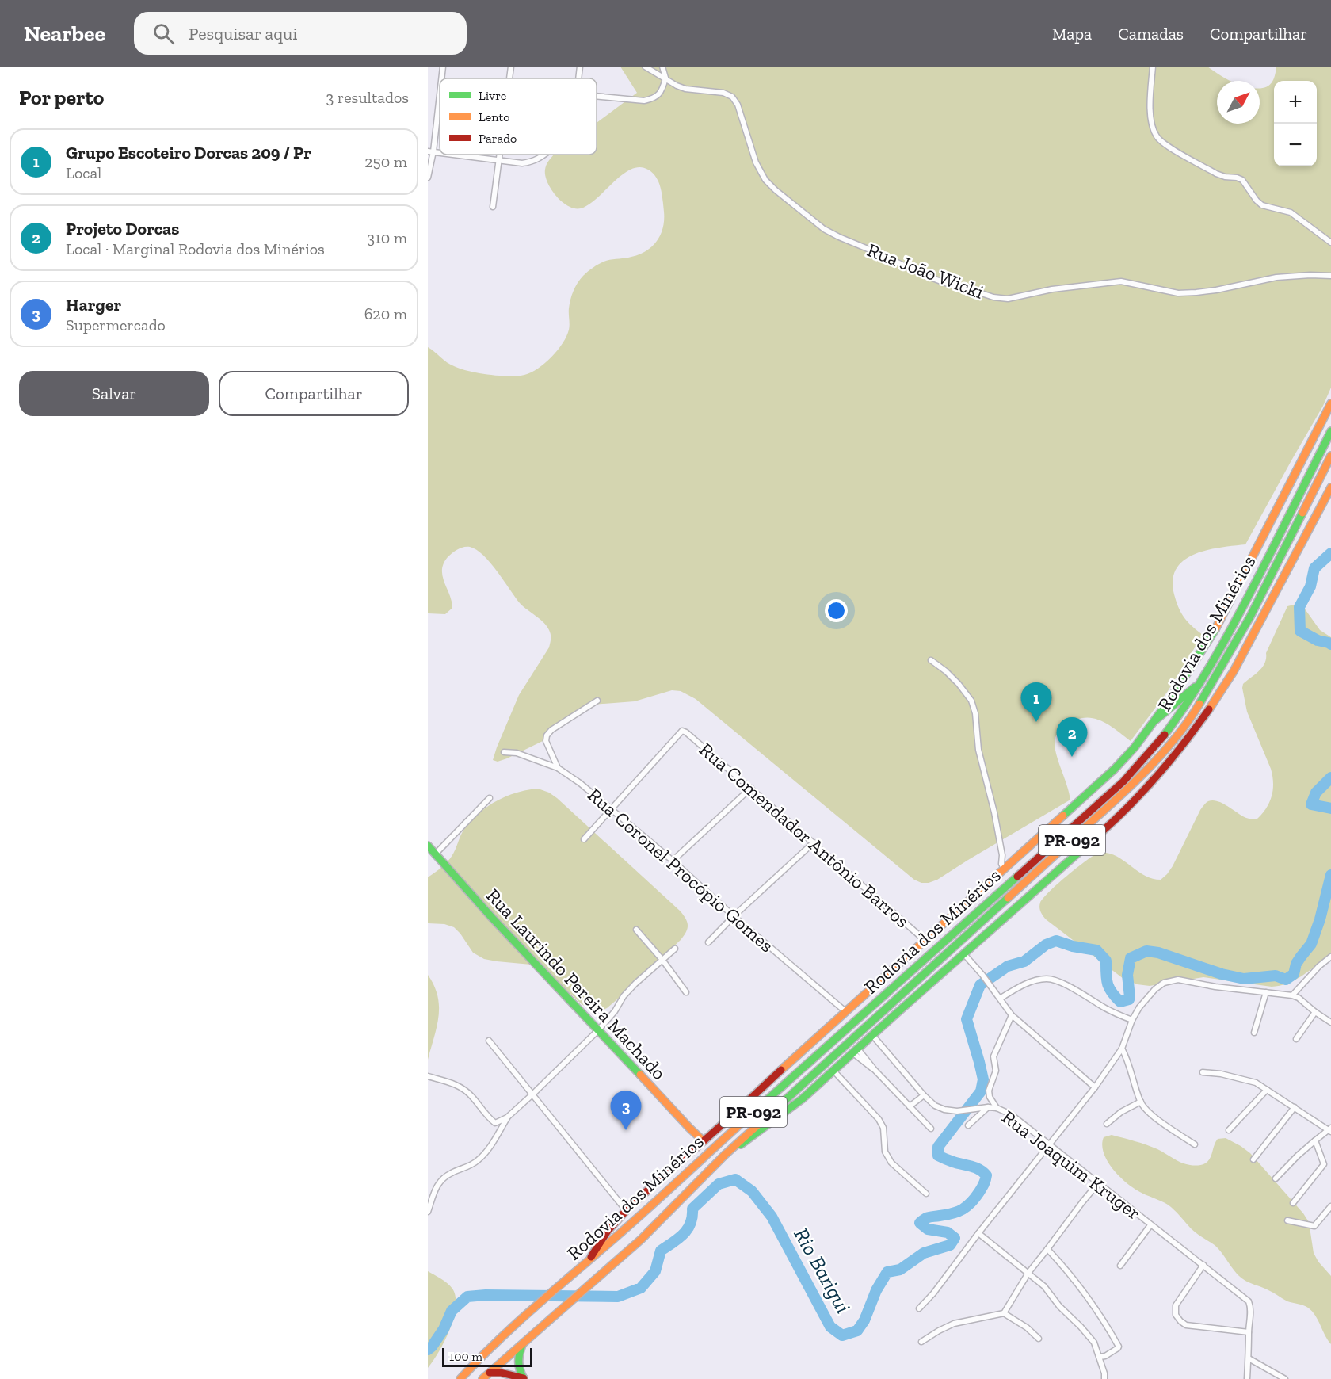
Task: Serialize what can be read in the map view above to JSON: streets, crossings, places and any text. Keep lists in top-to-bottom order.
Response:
{
  "streets": {
    "main road": ["Rodovia dos Minérios", "PR-092", "Rua Laurindo Pereira Machado"],
    "street": [
      "Rua João Wicki",
      "Rua Comendador Antônio Barros",
      "Rua Coronel Procópio Gomes",
      "Rua Joaquim Kruger"
    ]
  },
  "crossings": [
    ["Rua Comendador Antônio Barros", "Rua Coronel Procópio Gomes"]
  ],
  "water": ["Rio Barigui"],
  "legend": ["Livre", "Lento", "Parado"],
  "scale_bar": "100 m",
  "north": "top right",
  "page": {
    "header": "Nearbee",
    "search": "Pesquisar aqui",
    "nav": ["Mapa", "Camadas", "Compartilhar"],
    "heading": ["Por perto", "3 resultados"],
    "map_buttons": ["+", "−"],
    "list": [
      {
        "mark": "1",
        "name": "Grupo Escoteiro Dorcas 209 / Pr",
        "note": "Local",
        "value": "250 m"
      },
      {
        "mark": "2",
        "name": "Projeto Dorcas",
        "note": "Local · Marginal Rodovia dos Minérios",
        "value": "310 m"
      },
      {
        "mark": "3",
        "name": "Harger",
        "note": "Supermercado",
        "value": "620 m"
      }
    ],
    "buttons": ["Salvar", "Compartilhar"],
    "pins": ["1", "2", "3"],
    "scale": "100 m"
  }
}
